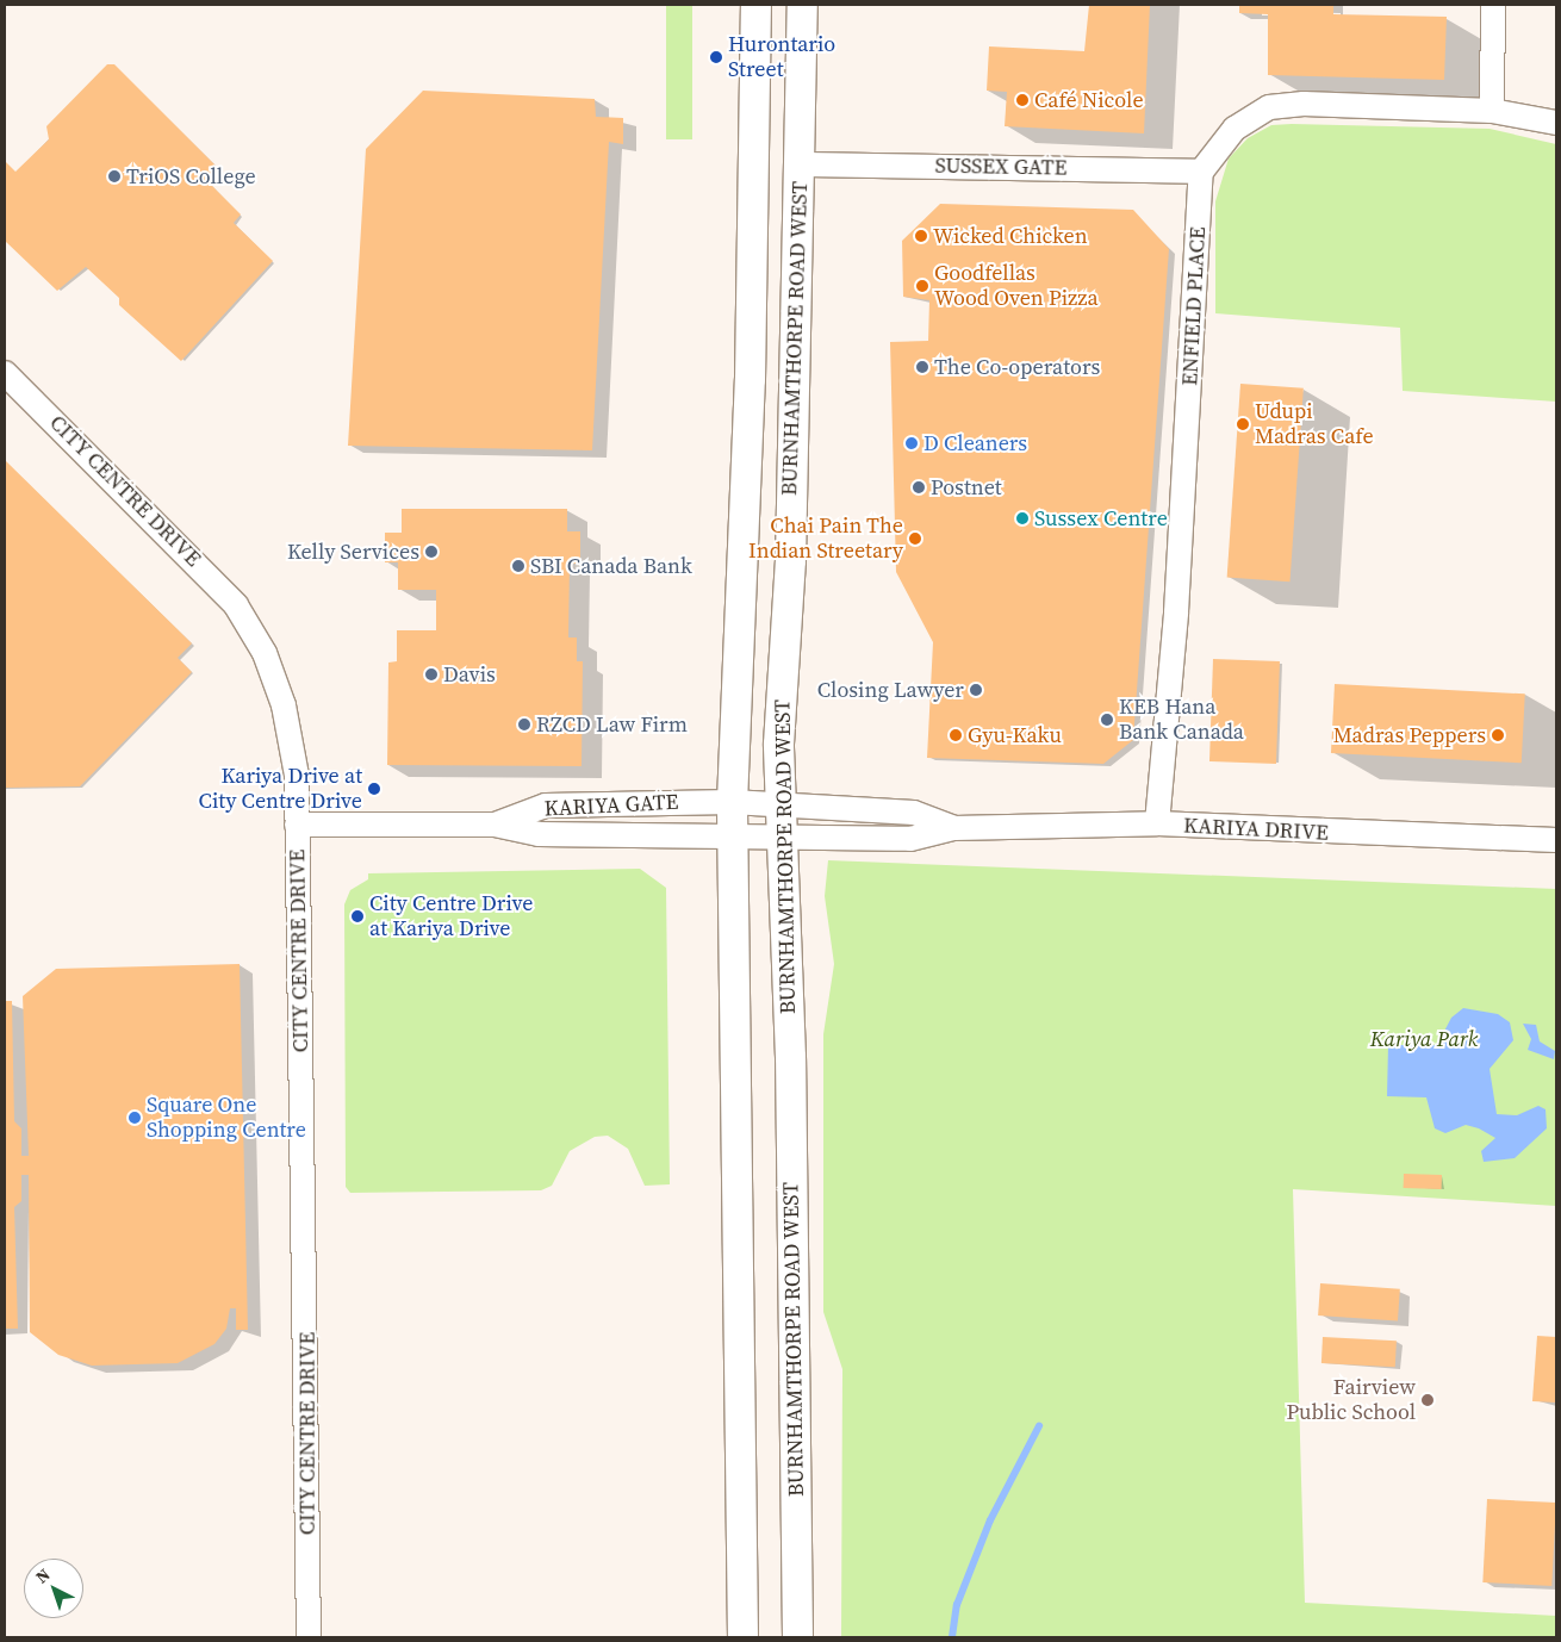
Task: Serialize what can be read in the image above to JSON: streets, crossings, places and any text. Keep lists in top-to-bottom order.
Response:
{
  "streets": {
    "main road": ["BURNHAMTHORPE ROAD WEST"],
    "street": [
      "SUSSEX GATE",
      "ENFIELD PLACE",
      "CITY CENTRE DRIVE",
      "KARIYA GATE",
      "KARIYA DRIVE"
    ]
  },
  "crossings": [
    ["SUSSEX GATE", "ENFIELD PLACE"],
    ["SUSSEX GATE", "BURNHAMTHORPE ROAD WEST"],
    ["ENFIELD PLACE", "KARIYA DRIVE"],
    ["BURNHAMTHORPE ROAD WEST", "KARIYA GATE"],
    ["BURNHAMTHORPE ROAD WEST", "KARIYA DRIVE"],
    ["CITY CENTRE DRIVE", "KARIYA GATE"],
    ["KARIYA GATE", "KARIYA DRIVE"]
  ],
  "parks": ["Kariya Park"],
  "places": [
    "Hurontario Street",
    "Café Nicole",
    "TriOS College",
    "Wicked Chicken",
    "Goodfellas Wood Oven Pizza",
    "The Co-operators",
    "Udupi Madras Cafe",
    "D Cleaners",
    "Postnet",
    "Sussex Centre",
    "Chai Pain The Indian Streetary",
    "Kelly Services",
    "SBI Canada Bank",
    "Davis",
    "Closing Lawyer",
    "KEB Hana Bank Canada",
    "RZCD Law Firm",
    "Gyu-Kaku",
    "Madras Peppers",
    "Kariya Drive at City Centre Drive",
    "City Centre Drive at Kariya Drive",
    "Square One Shopping Centre",
    "Fairview Public School"
  ],
  "north": "top left"
}
